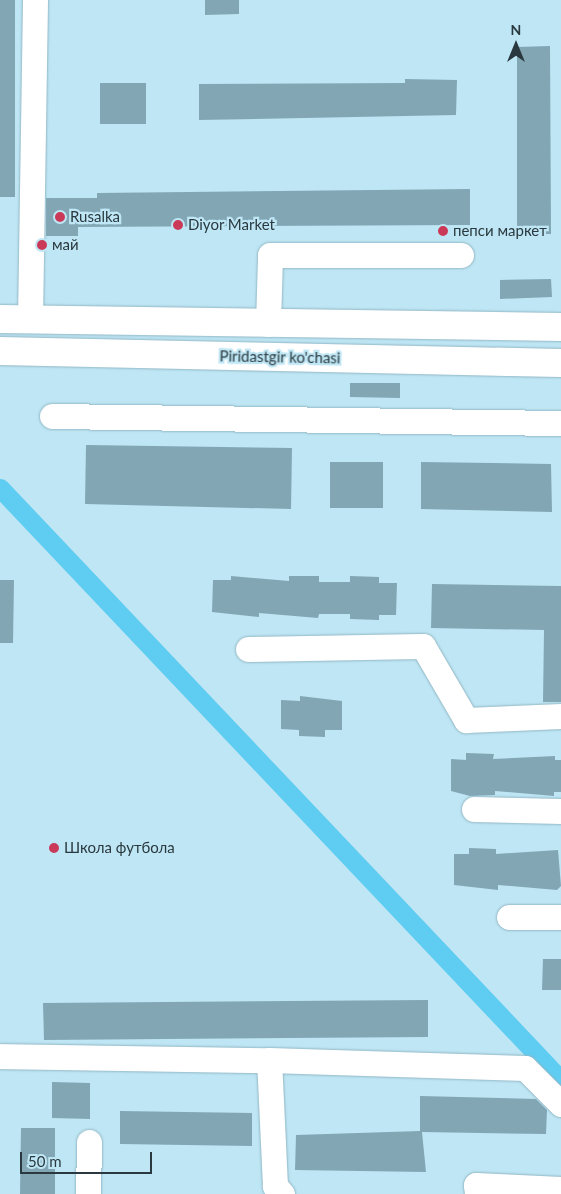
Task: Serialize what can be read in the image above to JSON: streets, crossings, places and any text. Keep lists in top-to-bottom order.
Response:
{
  "streets": {
    "main road": ["Piridastgir ko'chasi"]
  },
  "places": [
    "Rusalka",
    "Diyor Market",
    "пепси маркет",
    "май",
    "Школа футбола"
  ],
  "scale_bar": "50 m",
  "north": "top"
}
